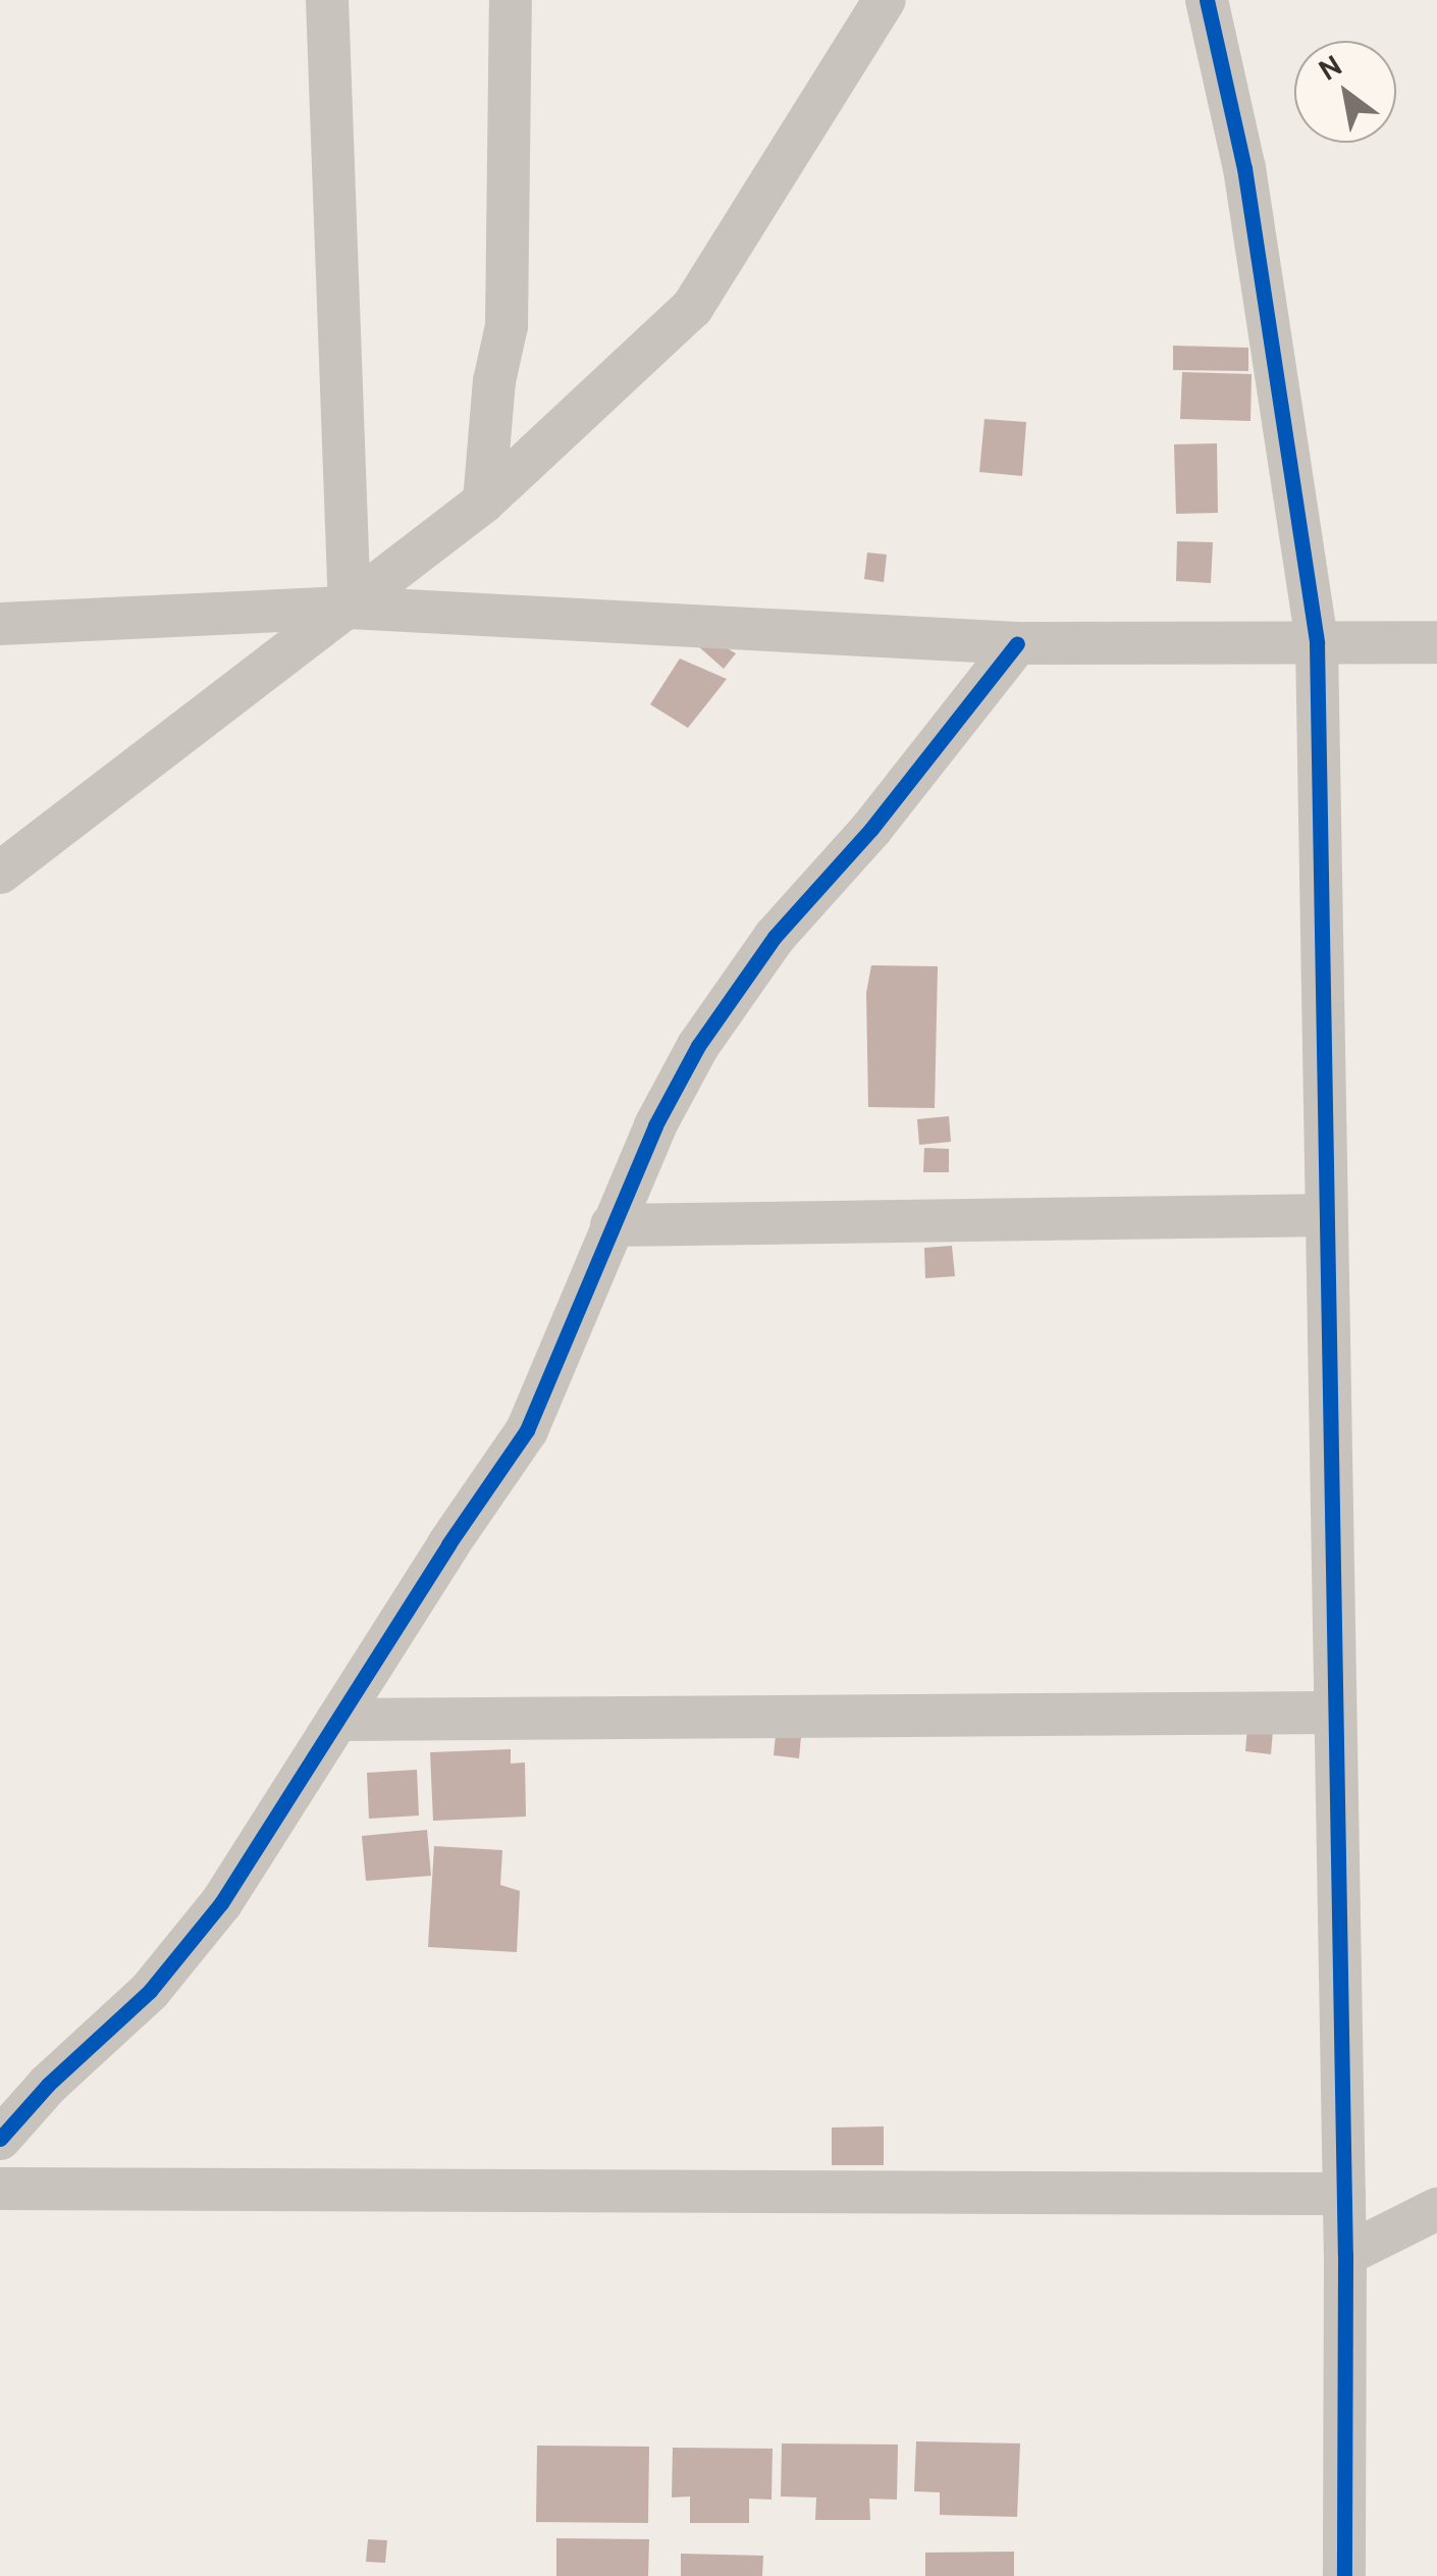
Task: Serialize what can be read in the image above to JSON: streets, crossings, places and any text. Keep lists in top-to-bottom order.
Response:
{
  "north": "top left"
}
